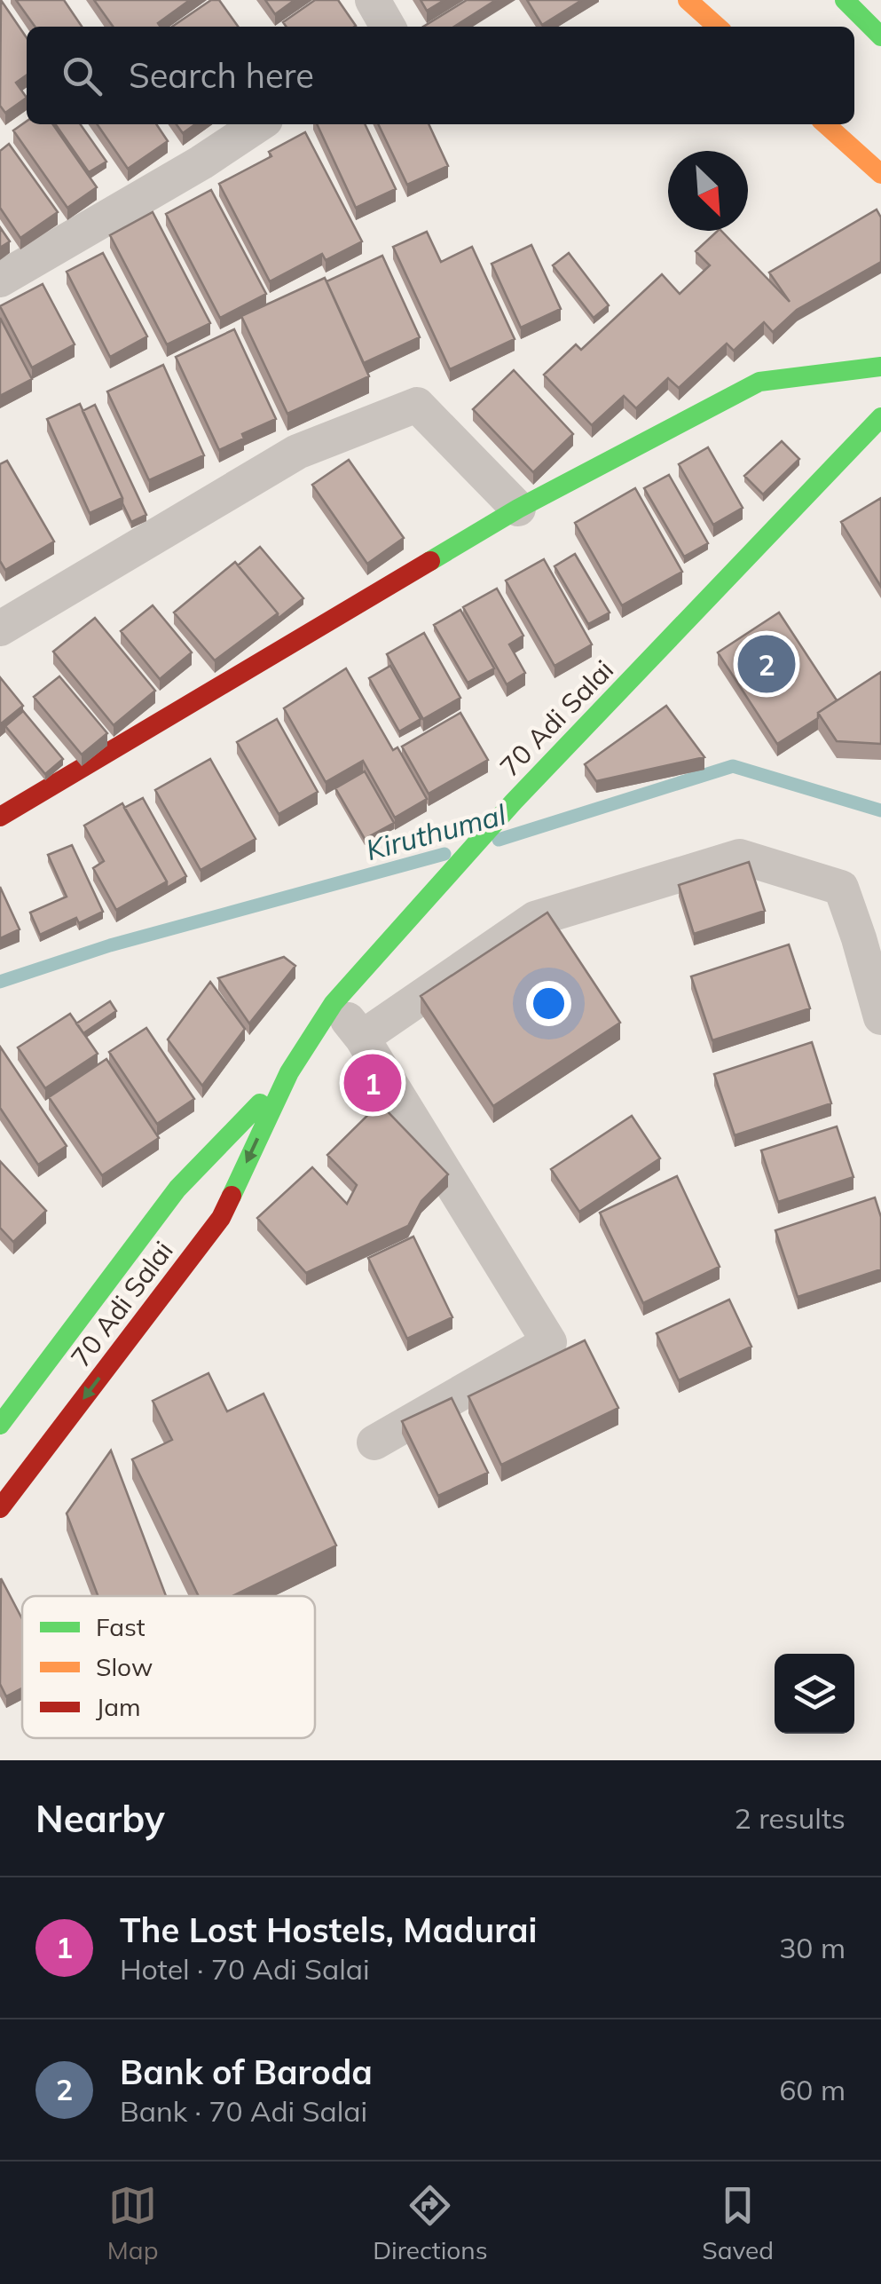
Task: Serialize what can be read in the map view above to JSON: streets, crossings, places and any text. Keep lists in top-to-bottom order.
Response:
{
  "streets": {
    "main road": ["70 Adi Salai"]
  },
  "water": ["Kiruthumal"],
  "legend": ["Fast", "Slow", "Jam"],
  "north": "bottom right",
  "page": {
    "search": "Search here",
    "pins": ["2", "1"],
    "heading": ["Nearby", "2 results"],
    "list": [
      {
        "mark": "1",
        "name": "The Lost Hostels, Madurai",
        "note": "Hotel · 70 Adi Salai",
        "value": "30 m"
      },
      {
        "mark": "2",
        "name": "Bank of Baroda",
        "note": "Bank · 70 Adi Salai",
        "value": "60 m"
      }
    ],
    "nav": ["Map", "Directions", "Saved"]
  }
}
